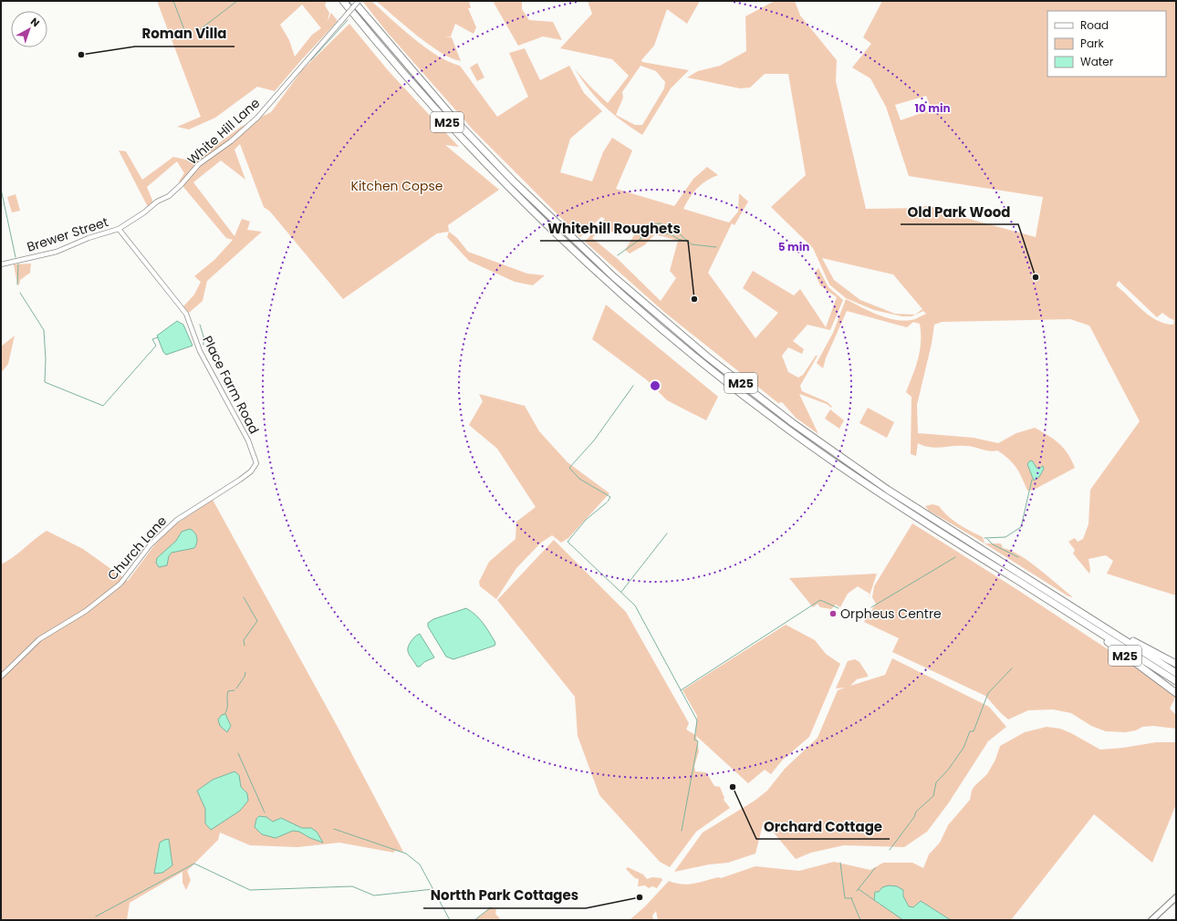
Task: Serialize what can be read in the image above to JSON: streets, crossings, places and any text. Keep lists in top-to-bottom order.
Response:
{
  "streets": {
    "highway": ["M25"],
    "street": [
      "White Hill Lane",
      "Brewer Street",
      "Place Farm Road",
      "Church Lane"
    ]
  },
  "crossings": [
    ["White Hill Lane", "Brewer Street"],
    ["White Hill Lane", "Place Farm Road"],
    ["Brewer Street", "Place Farm Road"],
    ["Place Farm Road", "Church Lane"]
  ],
  "parks": ["Kitchen Copse"],
  "places": [
    "Roman Villa",
    "Old Park Wood",
    "Whitehill Roughets",
    "Orpheus Centre",
    "Orchard Cottage",
    "Nortth Park Cottages"
  ],
  "legend": ["Road", "Park", "Water"],
  "north": "top right",
  "rings": ["10 min", "5 min"]
}
